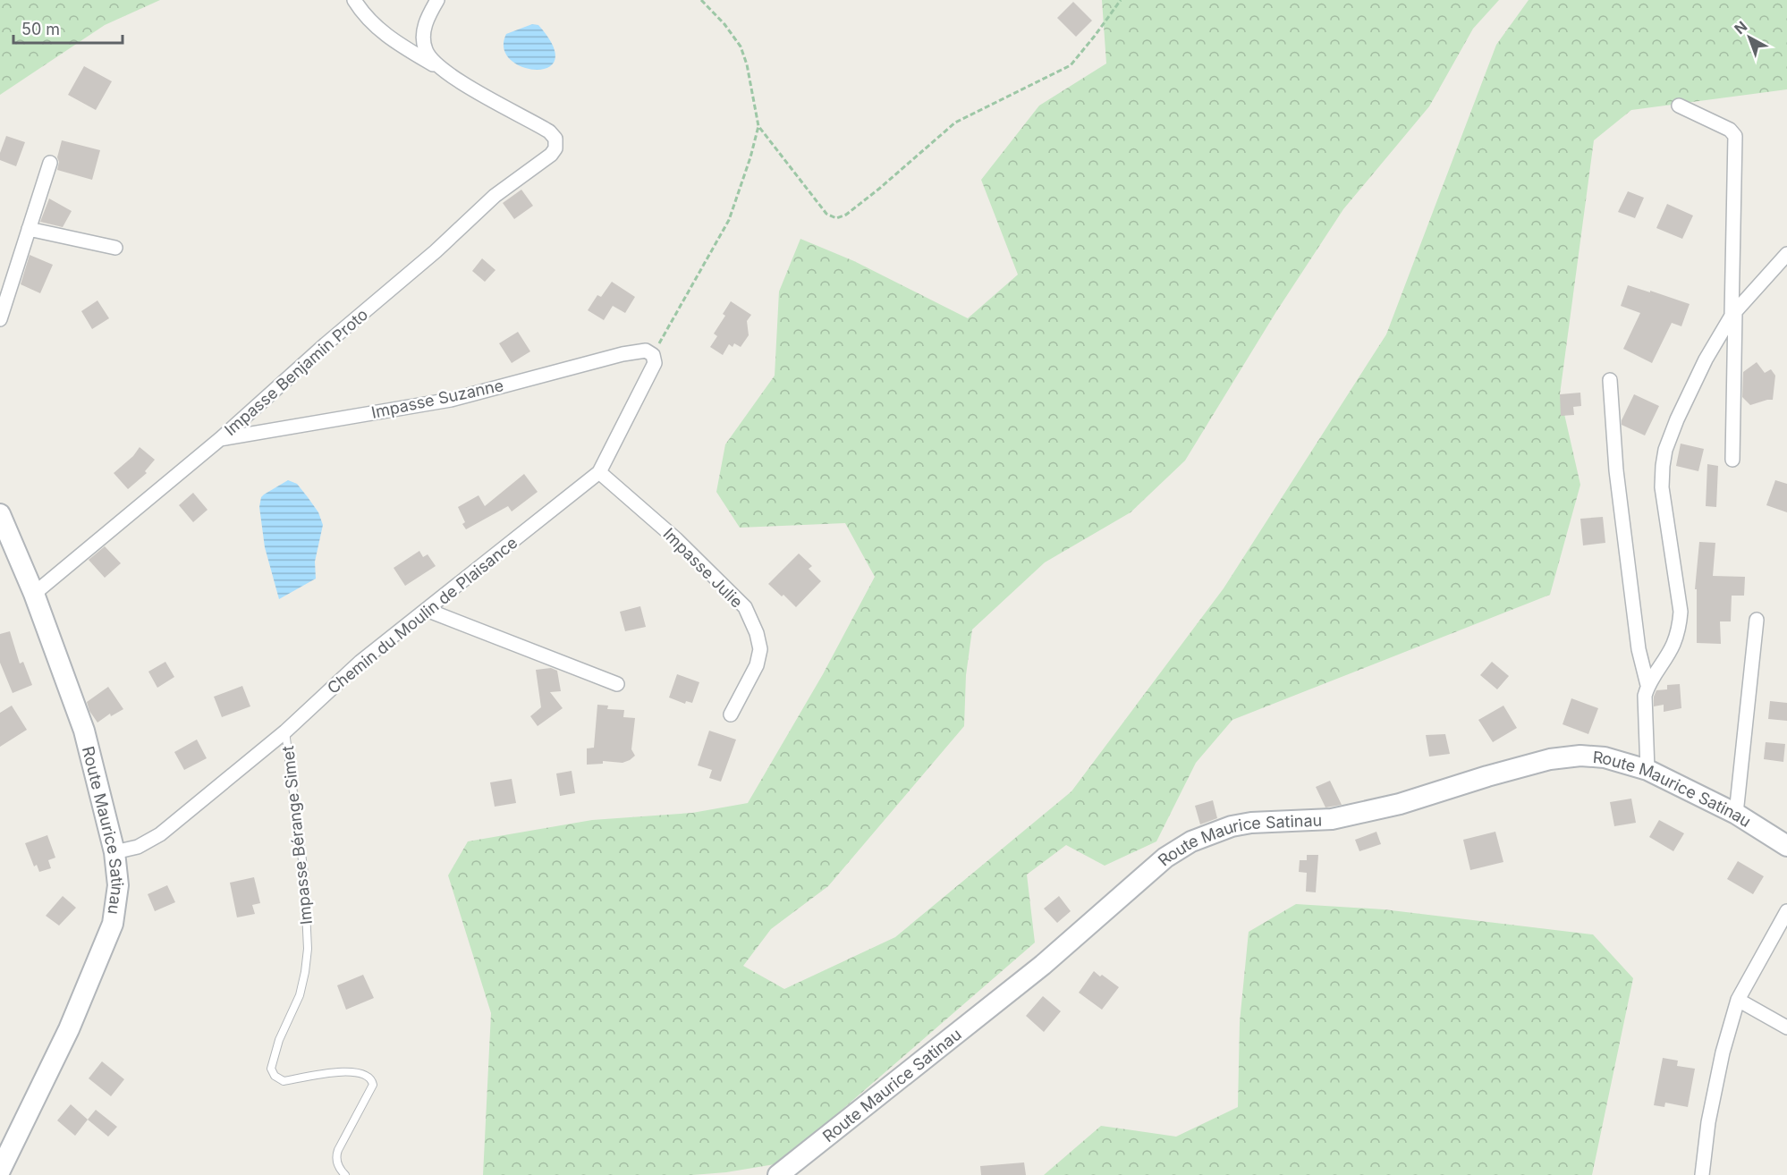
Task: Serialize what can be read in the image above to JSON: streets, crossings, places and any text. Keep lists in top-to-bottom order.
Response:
{
  "streets": {
    "main road": ["Route Maurice Satinau"],
    "street": [
      "Impasse Benjamin Proto",
      "Impasse Suzanne",
      "Impasse Julie",
      "Chemin du Moulin de Plaisance"
    ],
    "lane": ["Impasse Bérange Simet"]
  },
  "crossings": [
    ["Impasse Benjamin Proto", "Impasse Suzanne"],
    ["Impasse Benjamin Proto", "Route Maurice Satinau"],
    ["Impasse Suzanne", "Chemin du Moulin de Plaisance"],
    ["Impasse Julie", "Chemin du Moulin de Plaisance"],
    ["Chemin du Moulin de Plaisance", "Route Maurice Satinau"],
    ["Chemin du Moulin de Plaisance", "Impasse Bérange Simet"]
  ],
  "scale_bar": "50 m",
  "north": "top left"
}
